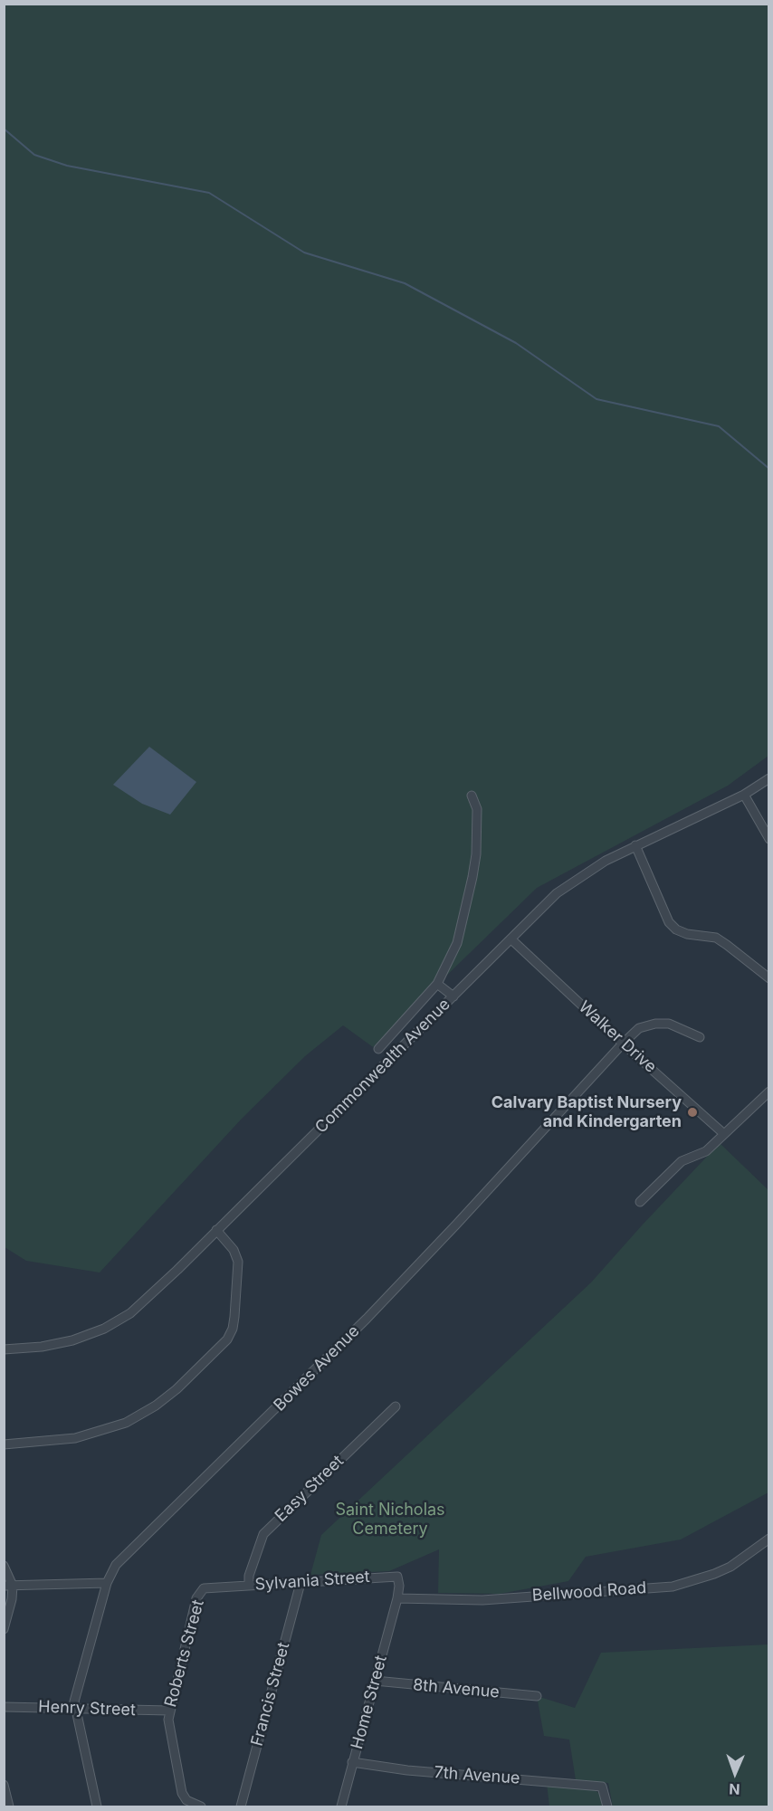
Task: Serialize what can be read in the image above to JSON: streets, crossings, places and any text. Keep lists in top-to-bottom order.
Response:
{
  "streets": {
    "street": [
      "Walker Drive",
      "Commonwealth Avenue",
      "Bowes Avenue",
      "Easy Street",
      "Sylvania Street",
      "Bellwood Road",
      "Roberts Street",
      "8th Avenue",
      "Francis Street",
      "Home Street",
      "Henry Street",
      "7th Avenue"
    ]
  },
  "crossings": [
    ["Walker Drive", "Commonwealth Avenue"],
    ["Walker Drive", "Bowes Avenue"],
    ["Bowes Avenue", "Henry Street"],
    ["Easy Street", "Sylvania Street"],
    ["Sylvania Street", "Bellwood Road"],
    ["Sylvania Street", "Roberts Street"],
    ["Sylvania Street", "Francis Street"],
    ["Sylvania Street", "Home Street"],
    ["Bellwood Road", "Home Street"],
    ["Roberts Street", "Henry Street"],
    ["8th Avenue", "Home Street"],
    ["Home Street", "7th Avenue"]
  ],
  "parks": ["Saint Nicholas Cemetery"],
  "places": ["Calvary Baptist Nursery and Kindergarten"],
  "north": "bottom"
}
